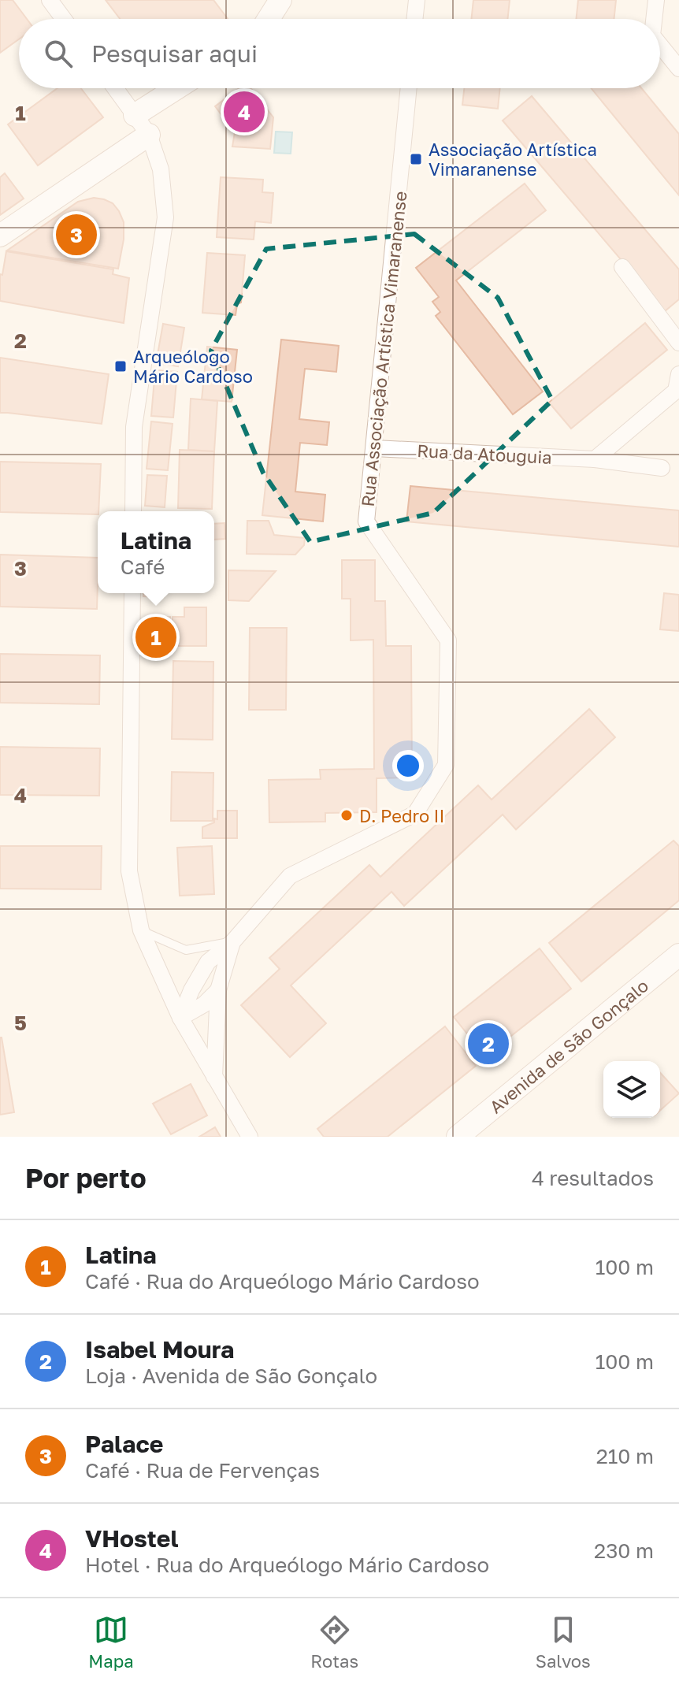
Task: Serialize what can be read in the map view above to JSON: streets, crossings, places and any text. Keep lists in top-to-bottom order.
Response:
{
  "streets": {
    "street": ["Rua Associação Artística Vimaranense", "Rua da Atouguia", "Avenida de São Gonçalo"]
  },
  "crossings": [
    ["Rua Associação Artística Vimaranense", "Rua da Atouguia"]
  ],
  "places": {
    "transit": ["Associação Artística Vimaranense", "Arqueólogo Mário Cardoso"],
    "other": ["D. Pedro II"]
  },
  "page": {
    "search": "Pesquisar aqui",
    "pins": [
      "4",
      "3",
      "1",
      "2"
    ],
    "popup": ["Latina", "Café"],
    "heading": ["Por perto", "4 resultados"],
    "list": [
      {
        "mark": "1",
        "name": "Latina",
        "note": "Café · Rua do Arqueólogo Mário Cardoso",
        "value": "100 m"
      },
      {
        "mark": "2",
        "name": "Isabel Moura",
        "note": "Loja · Avenida de São Gonçalo",
        "value": "100 m"
      },
      {
        "mark": "3",
        "name": "Palace",
        "note": "Café · Rua de Fervenças",
        "value": "210 m"
      },
      {
        "mark": "4",
        "name": "VHostel",
        "note": "Hotel · Rua do Arqueólogo Mário Cardoso",
        "value": "230 m"
      }
    ],
    "nav": ["Mapa", "Rotas", "Salvos"]
  },
  "grid": {
    "rows": [
      "1",
      "2",
      "3",
      "4",
      "5"
    ]
  }
}
